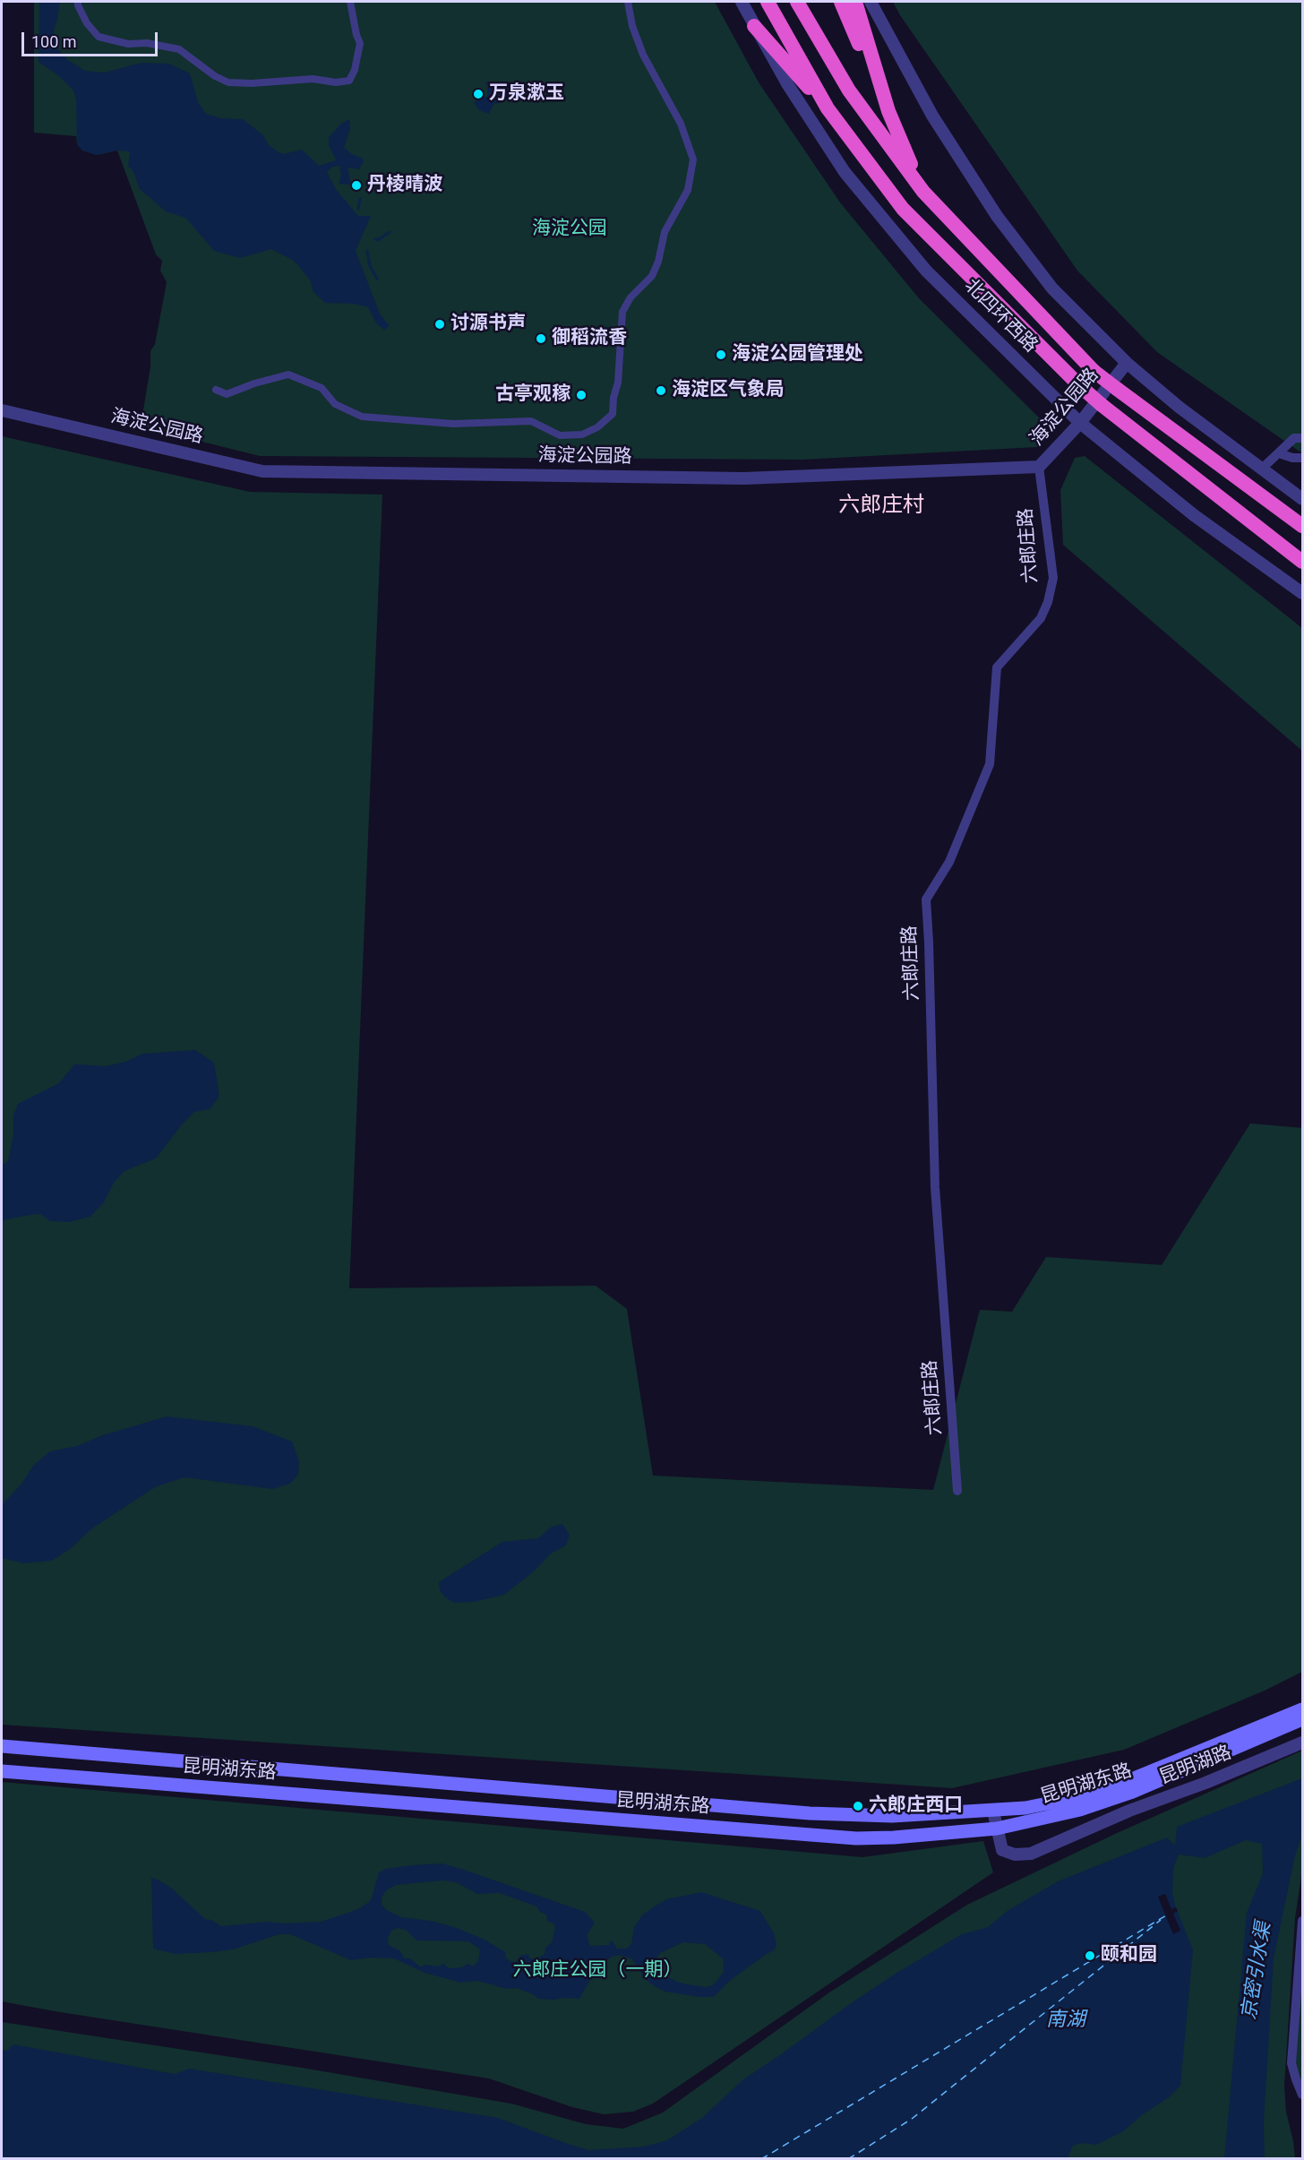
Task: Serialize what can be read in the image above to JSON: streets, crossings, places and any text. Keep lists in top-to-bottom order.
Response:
{
  "streets": {
    "highway": ["北四环西路"],
    "main road": ["昆明湖东路"],
    "street": ["海淀公园路", "六郎庄路", "昆明湖路"]
  },
  "crossings": [
    ["北四环西路", "海淀公园路"],
    ["海淀公园路", "六郎庄路"],
    ["昆明湖路", "昆明湖东路"]
  ],
  "districts": ["六郎庄村"],
  "water": ["京密引水渠", "南湖"],
  "parks": ["海淀公园", "六郎庄公园（一期）"],
  "places": [
    "万泉漱玉",
    "丹棱晴波",
    "讨源书声",
    "御稻流香",
    "海淀公园管理处",
    "海淀区气象局",
    "古亭观稼",
    "六郎庄西口",
    "颐和园"
  ],
  "scale_bar": "100 m"
}
